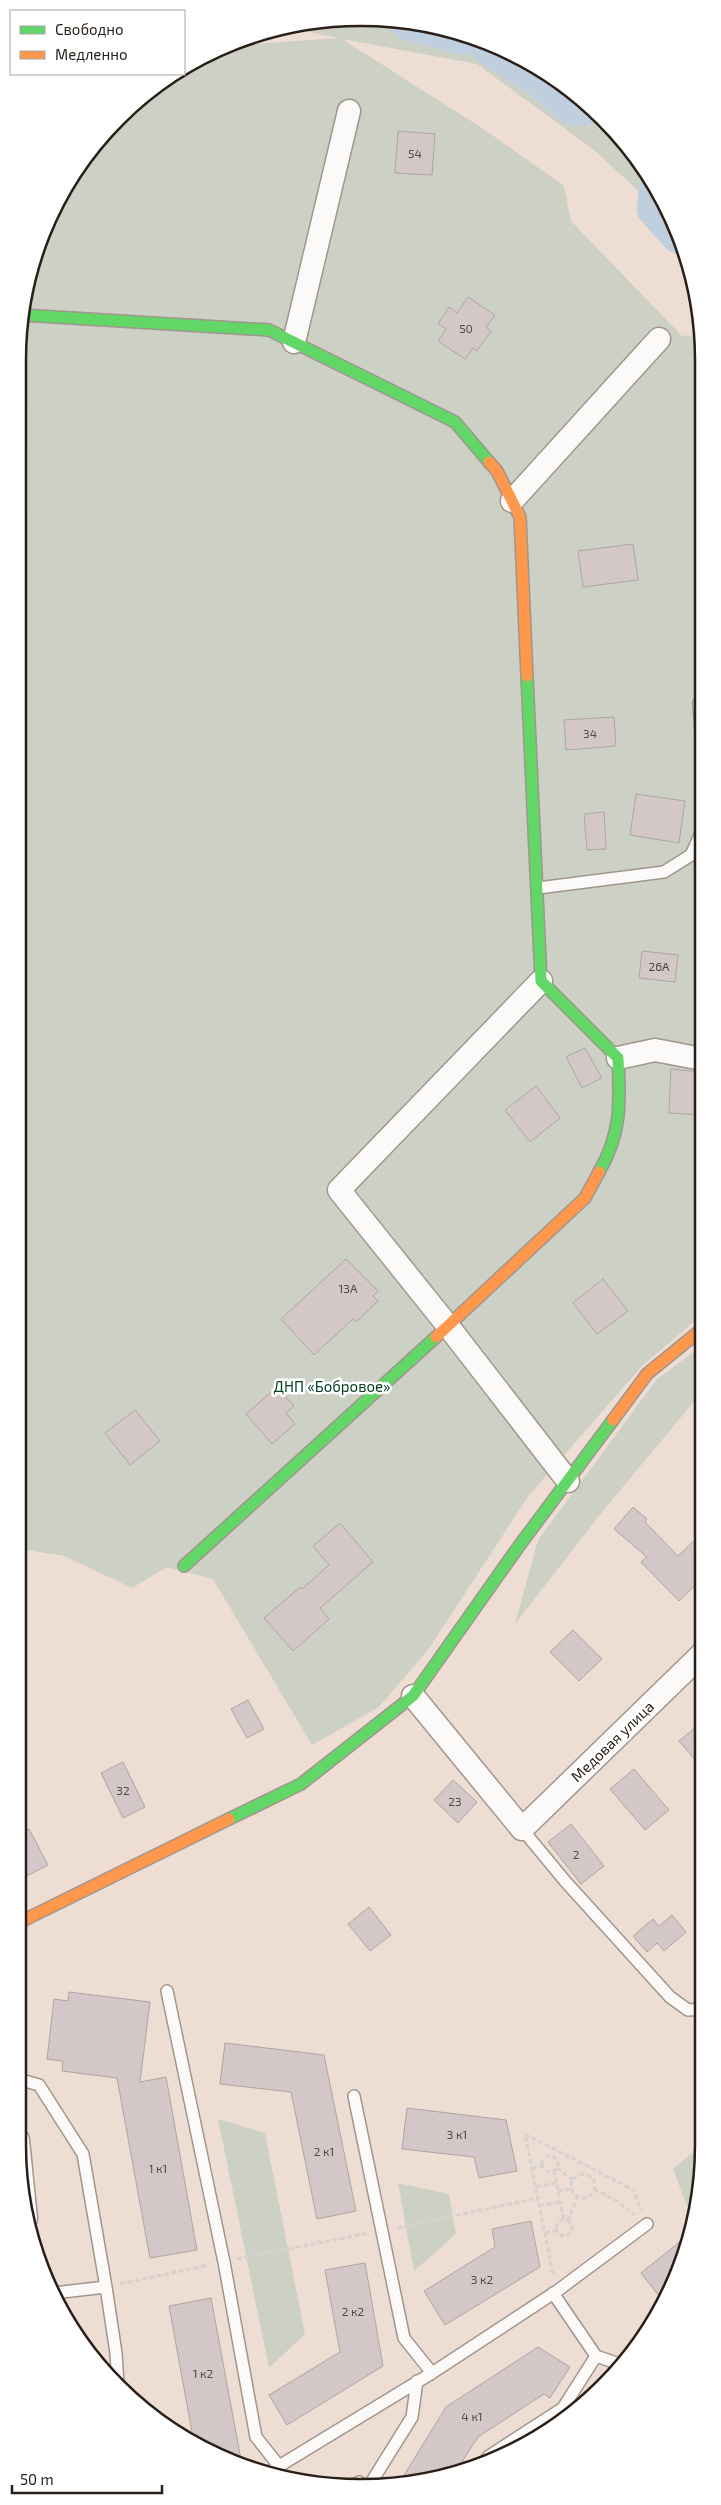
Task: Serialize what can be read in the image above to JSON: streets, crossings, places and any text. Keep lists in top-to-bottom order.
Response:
{
  "streets": {
    "street": ["Медовая улица"]
  },
  "parks": ["ДНП «Бобровое»"],
  "house_numbers": [
    "54",
    "50",
    "34",
    "26А",
    "13А",
    "32",
    "23",
    "2",
    "3 к1",
    "2 к1",
    "1 к1",
    "3 к2",
    "2 к2",
    "1 к2",
    "4 к1"
  ],
  "legend": ["Свободно", "Медленно"],
  "scale_bar": "50 m"
}
